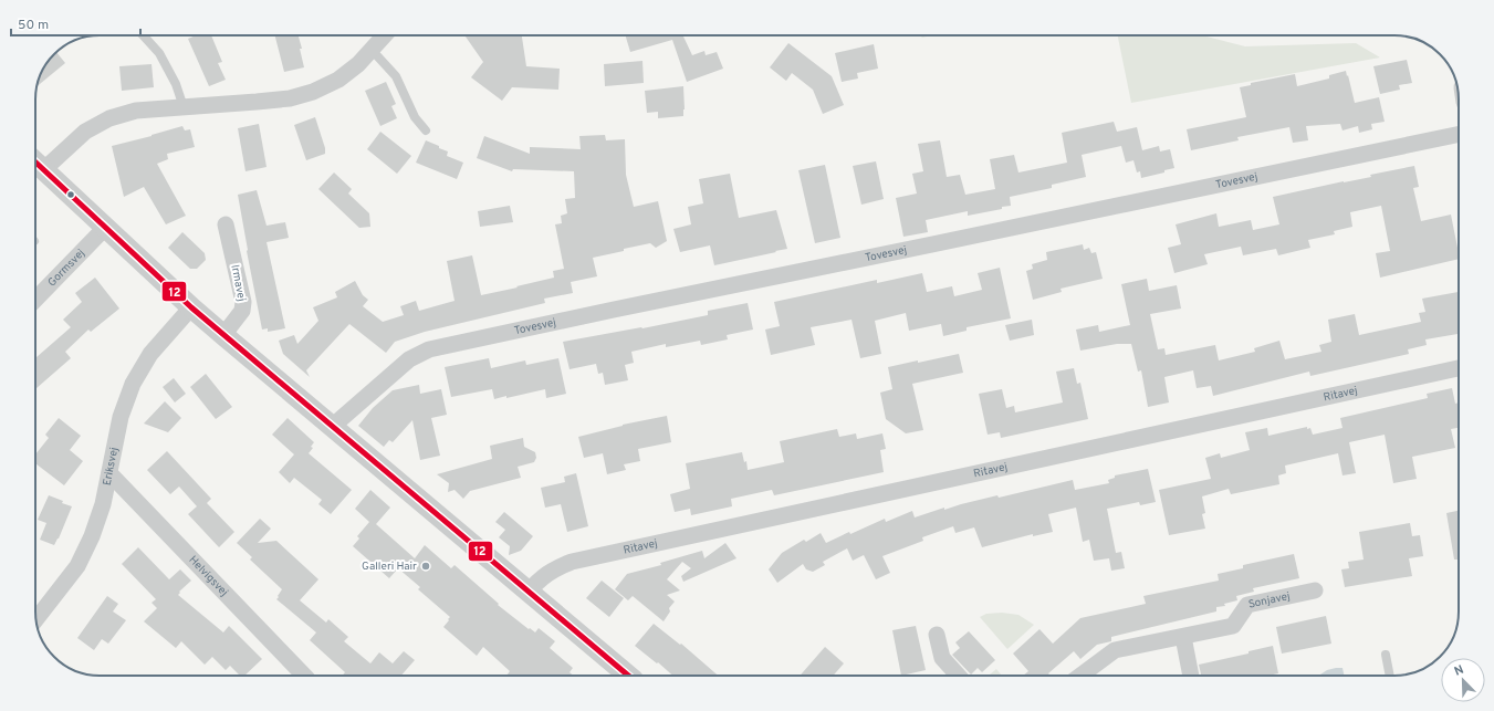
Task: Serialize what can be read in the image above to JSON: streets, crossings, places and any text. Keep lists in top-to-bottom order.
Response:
{
  "streets": {
    "street": [
      "Tovesvej",
      "Gormsvej",
      "Irmavej",
      "Ritavej",
      "Eriksvej",
      "Helvigsvej",
      "Sonjavej"
    ]
  },
  "crossings": [
    ["Eriksvej", "Helvigsvej"]
  ],
  "places": ["Galleri Hair"],
  "lines": ["transit line 12"],
  "scale_bar": "50 m",
  "north": "top left"
}
